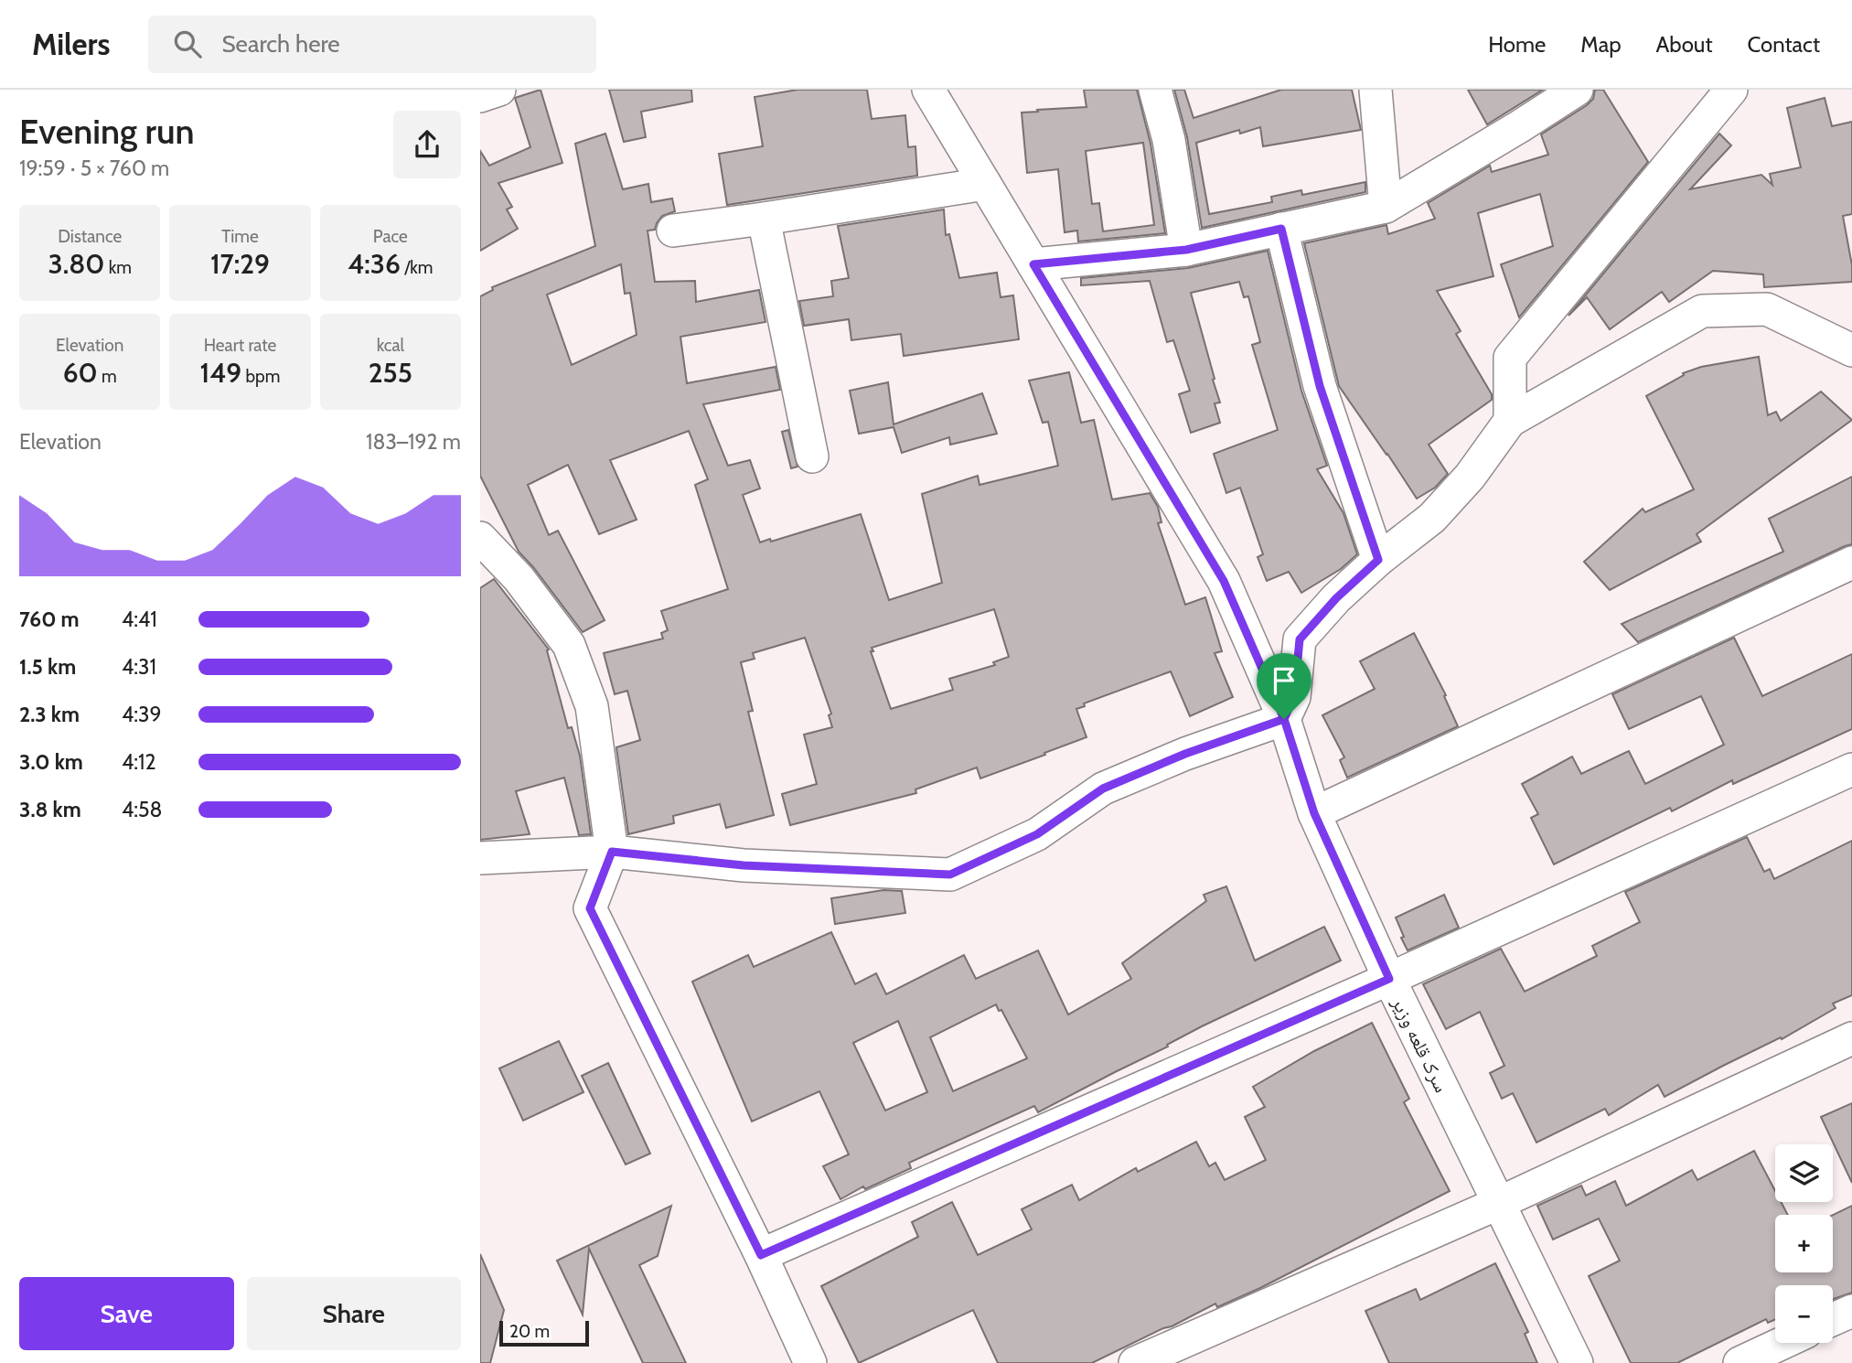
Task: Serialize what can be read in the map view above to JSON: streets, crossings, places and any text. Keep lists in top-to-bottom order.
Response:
{
  "streets": {
    "street": ["سرک قلعه وزیر"]
  },
  "scale_bar": "20 m",
  "page": {
    "header": "Milers",
    "search": "Search here",
    "nav": [
      "Home",
      "Map",
      "About",
      "Contact"
    ],
    "heading": ["Evening run", "19:59 · 5 × 760 m"],
    "stats": [
      ["Distance", "3.80 km"],
      ["Time", "17:29"],
      ["Pace", "4:36 /km"],
      ["Elevation", "60 m"],
      ["Heart rate", "149 bpm"],
      ["kcal", "255"]
    ],
    "chart": ["Elevation", "183–192 m"],
    "list": [
      {
        "name": "760 m",
        "note": "4:41"
      },
      {
        "name": "1.5 km",
        "note": "4:31"
      },
      {
        "name": "2.3 km",
        "note": "4:39"
      },
      {
        "name": "3.0 km",
        "note": "4:12"
      },
      {
        "name": "3.8 km",
        "note": "4:58"
      }
    ],
    "map_buttons": ["+", "−"],
    "buttons": ["Save", "Share"],
    "scale": "20 m"
  }
}
